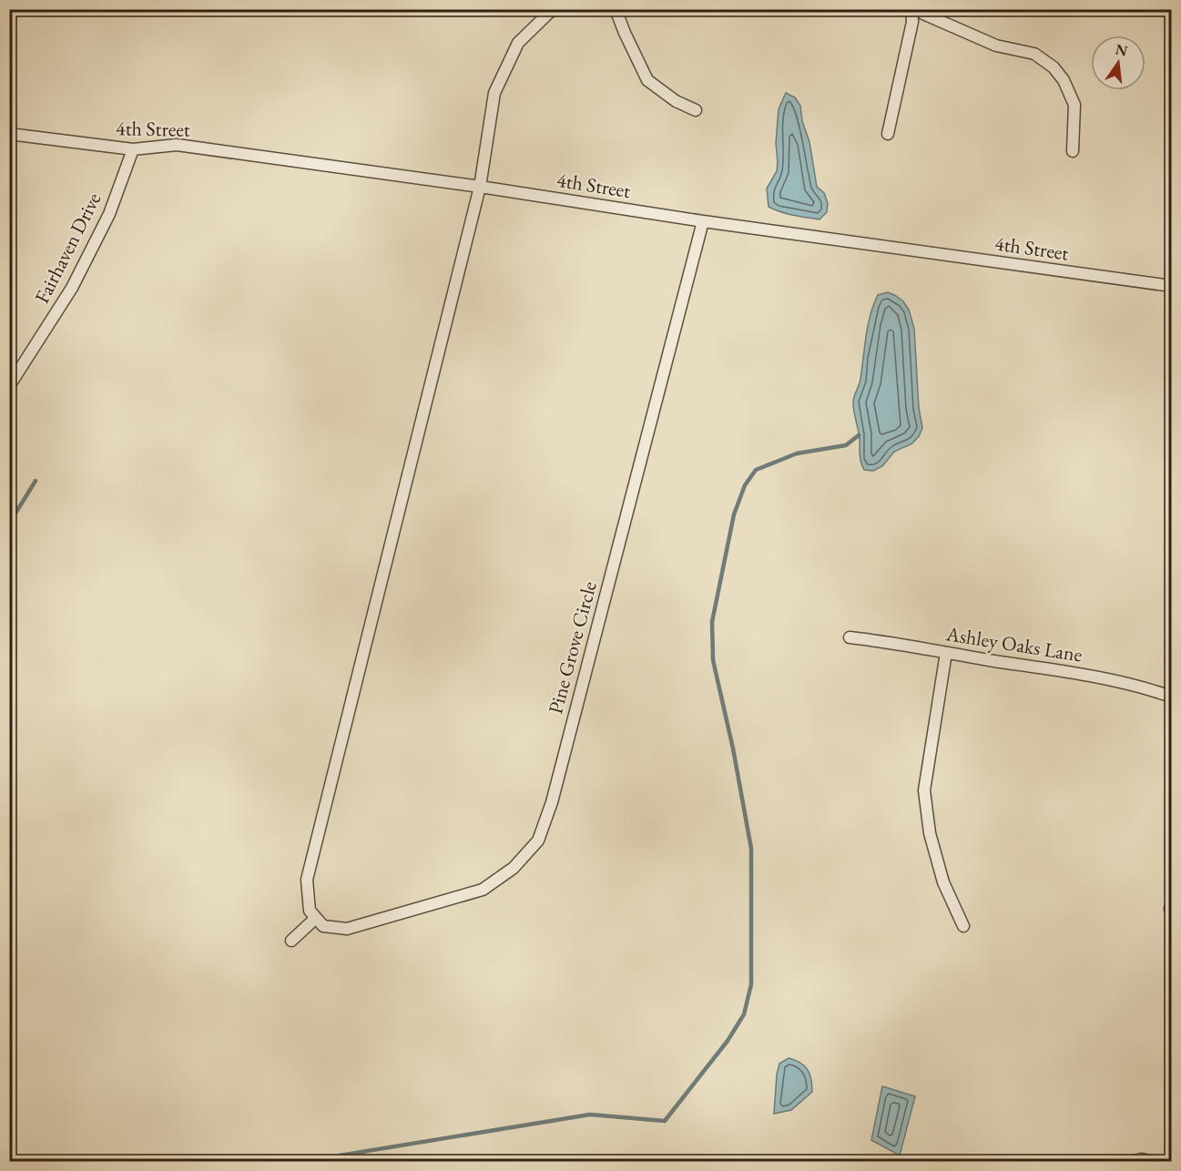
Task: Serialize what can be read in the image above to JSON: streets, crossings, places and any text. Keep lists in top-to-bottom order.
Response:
{
  "streets": {
    "street": [
      "4th Street",
      "Fairhaven Drive",
      "Ashley Oaks Lane",
      "Pine Grove Circle"
    ]
  },
  "crossings": [
    ["4th Street", "Fairhaven Drive"],
    ["4th Street", "Pine Grove Circle"]
  ],
  "north": "top"
}
